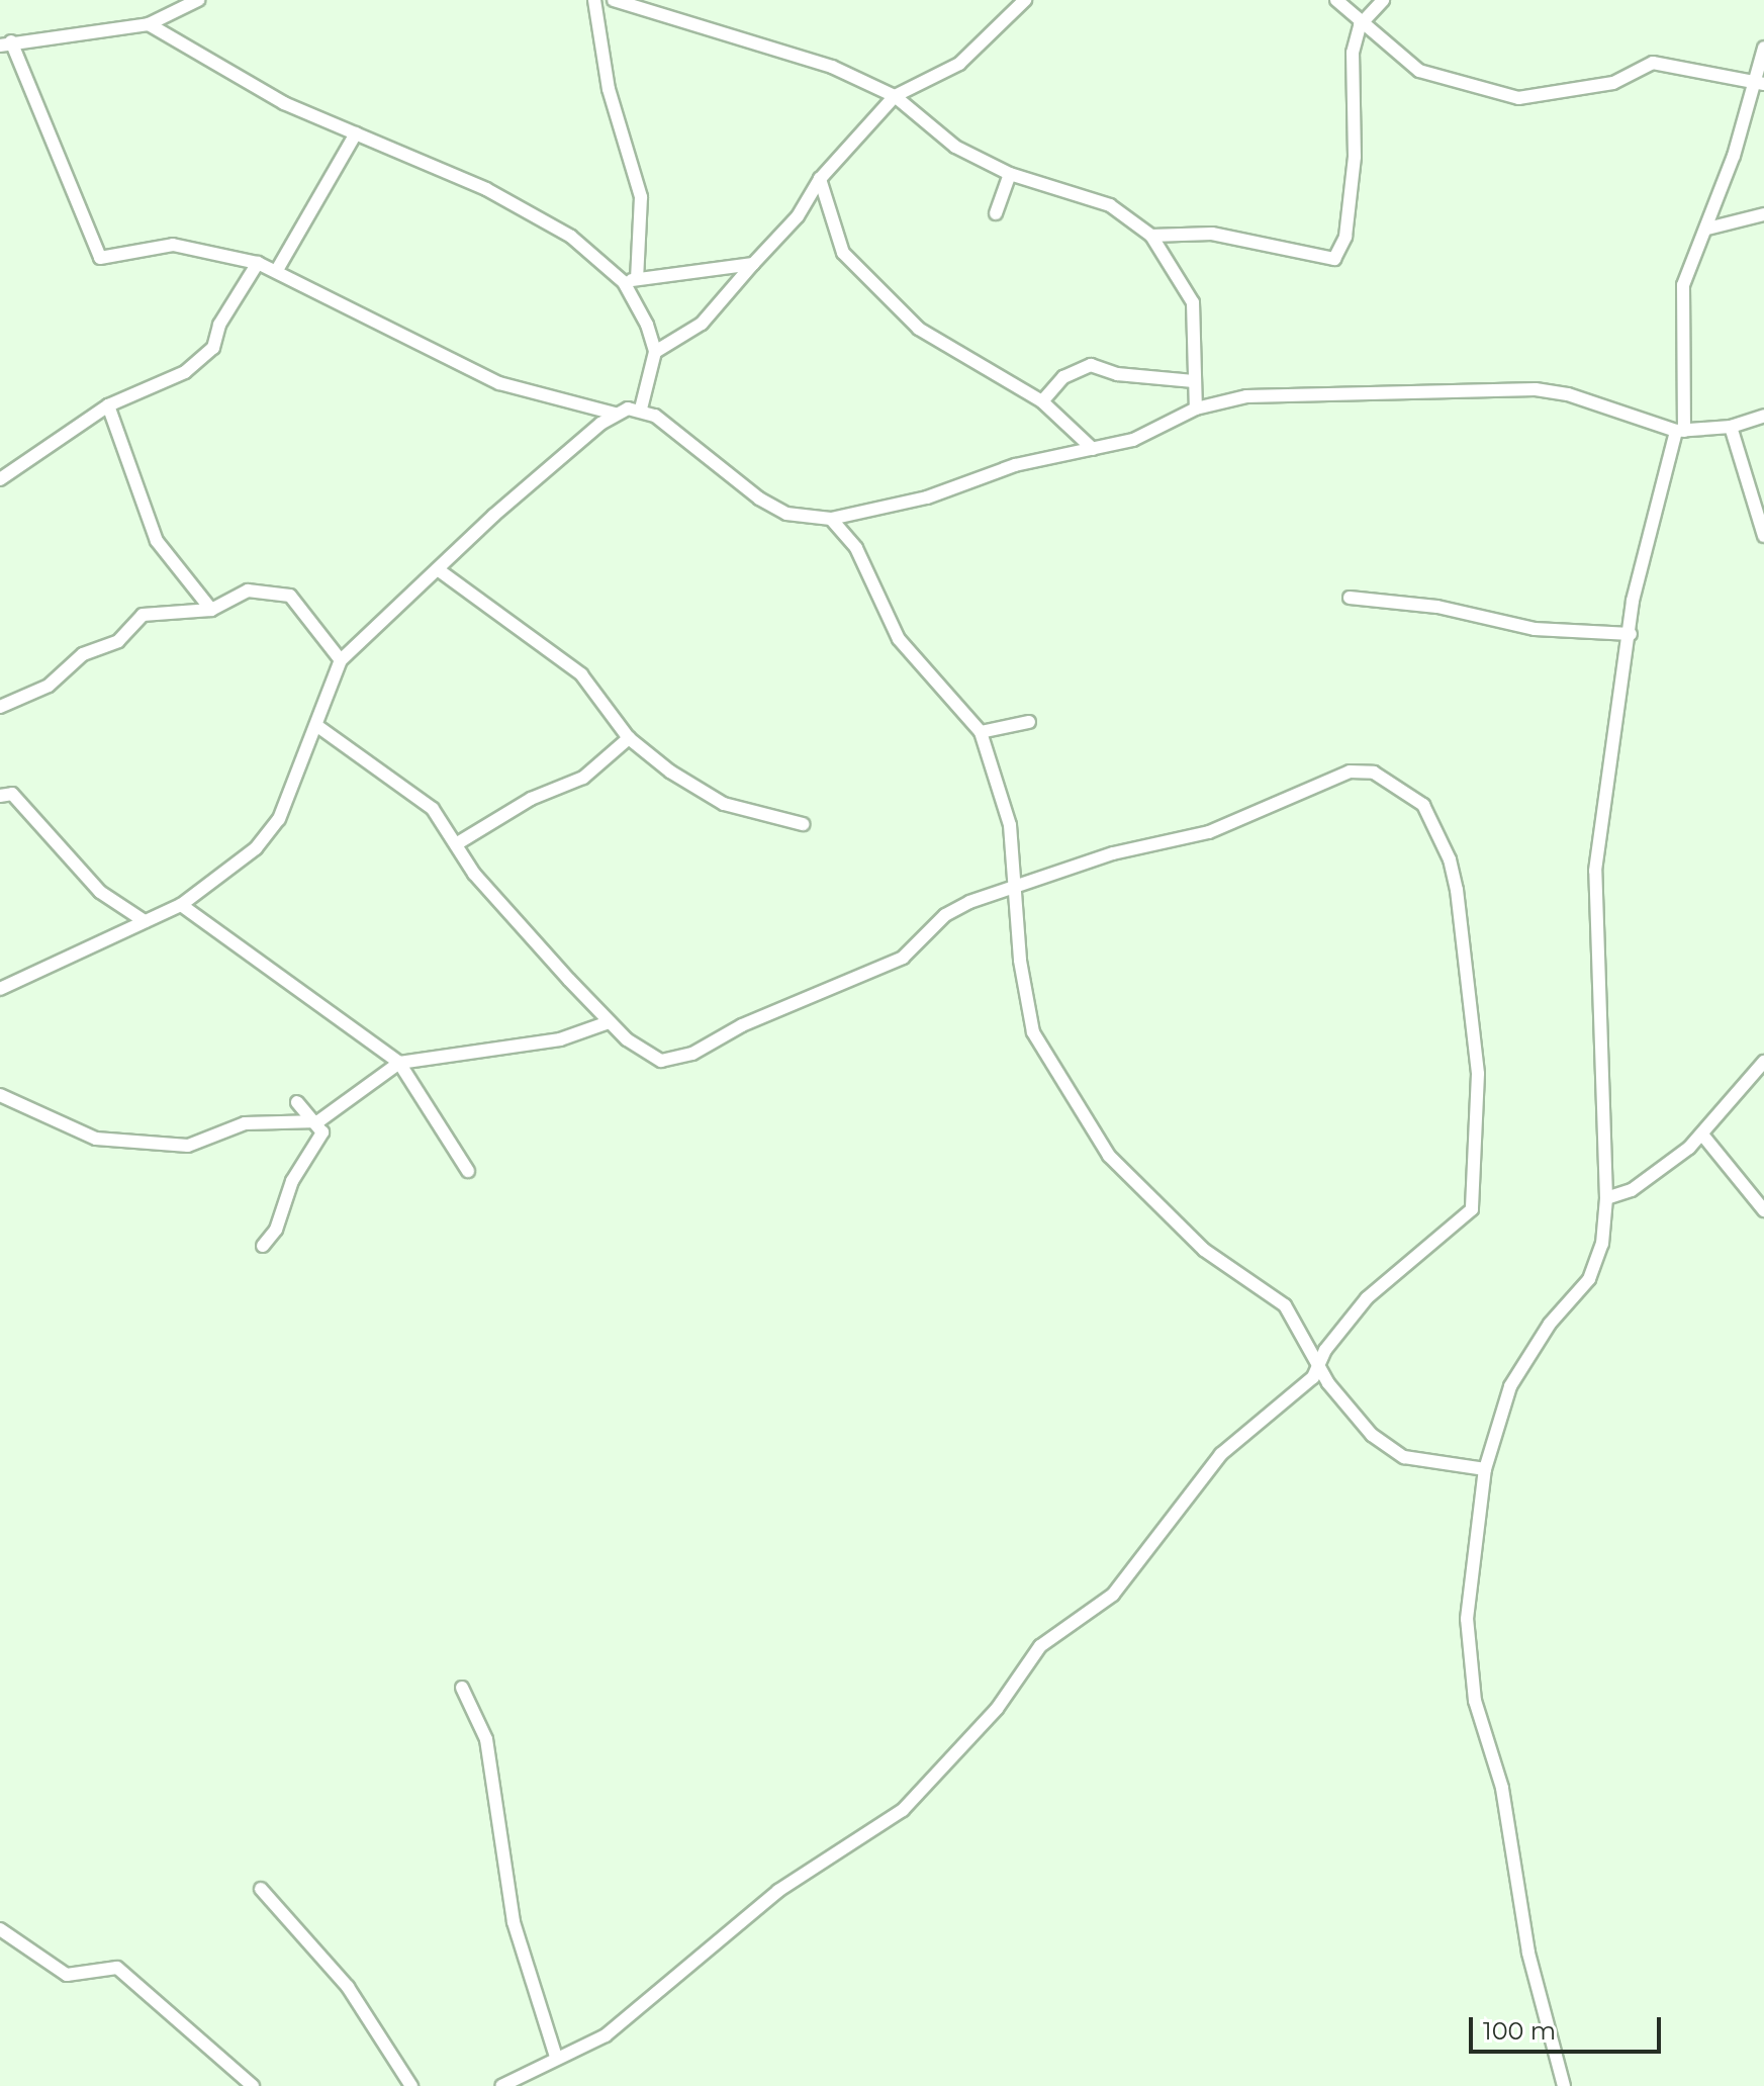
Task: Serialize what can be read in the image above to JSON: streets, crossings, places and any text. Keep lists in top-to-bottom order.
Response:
{
  "scale_bar": "100 m"
}
